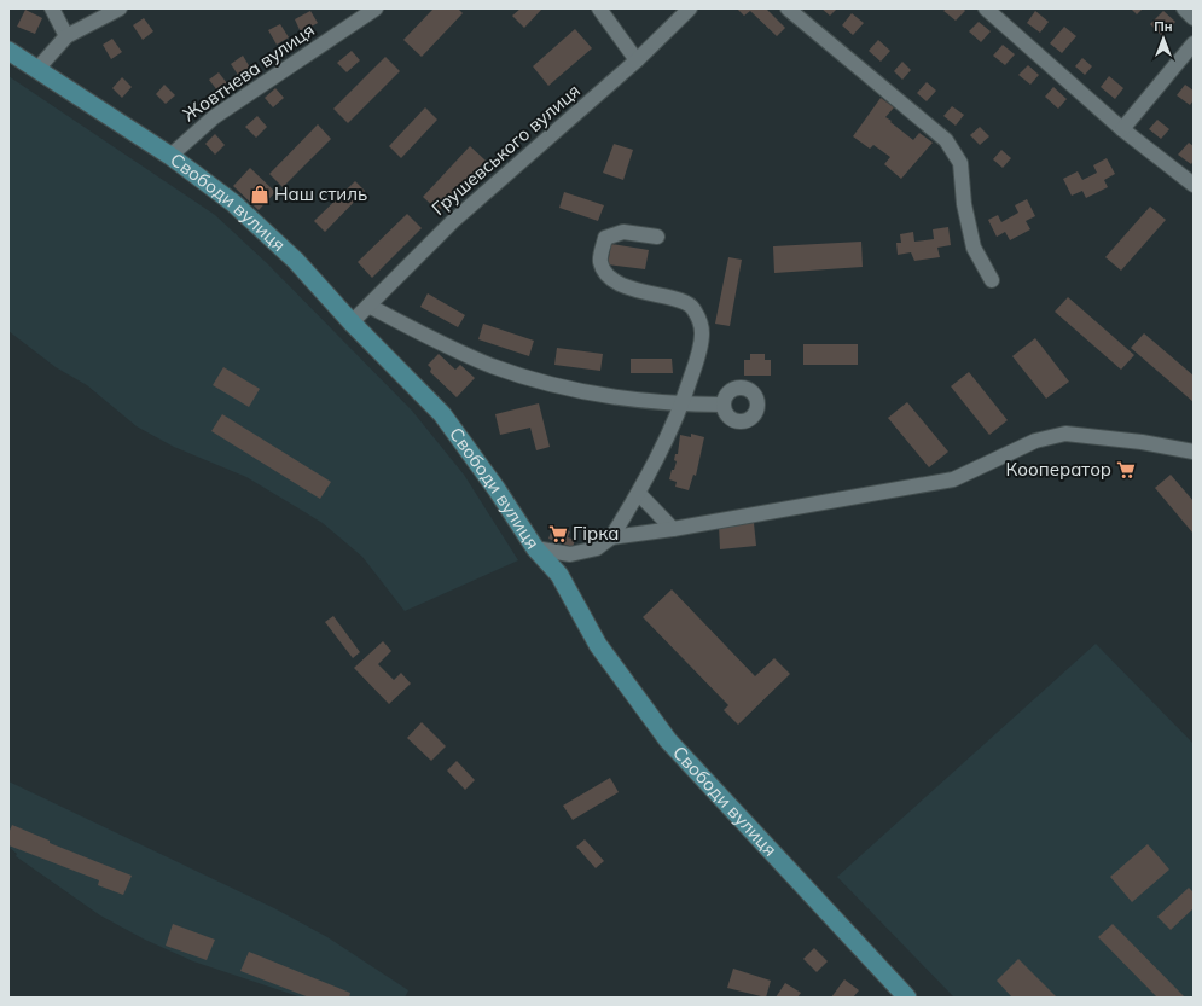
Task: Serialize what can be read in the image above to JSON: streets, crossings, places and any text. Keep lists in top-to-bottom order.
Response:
{
  "streets": {
    "main road": ["Свободи вулиця"],
    "street": ["Жовтнева вулиця", "Грушевського вулиця"]
  },
  "crossings": [
    ["Жовтнева вулиця", "Свободи вулиця"],
    ["Грушевського вулиця", "Свободи вулиця"]
  ],
  "places": {
    "shop": ["Наш стиль"],
    "supermarket": ["Кооператор", "Гірка"]
  },
  "north": "top"
}
